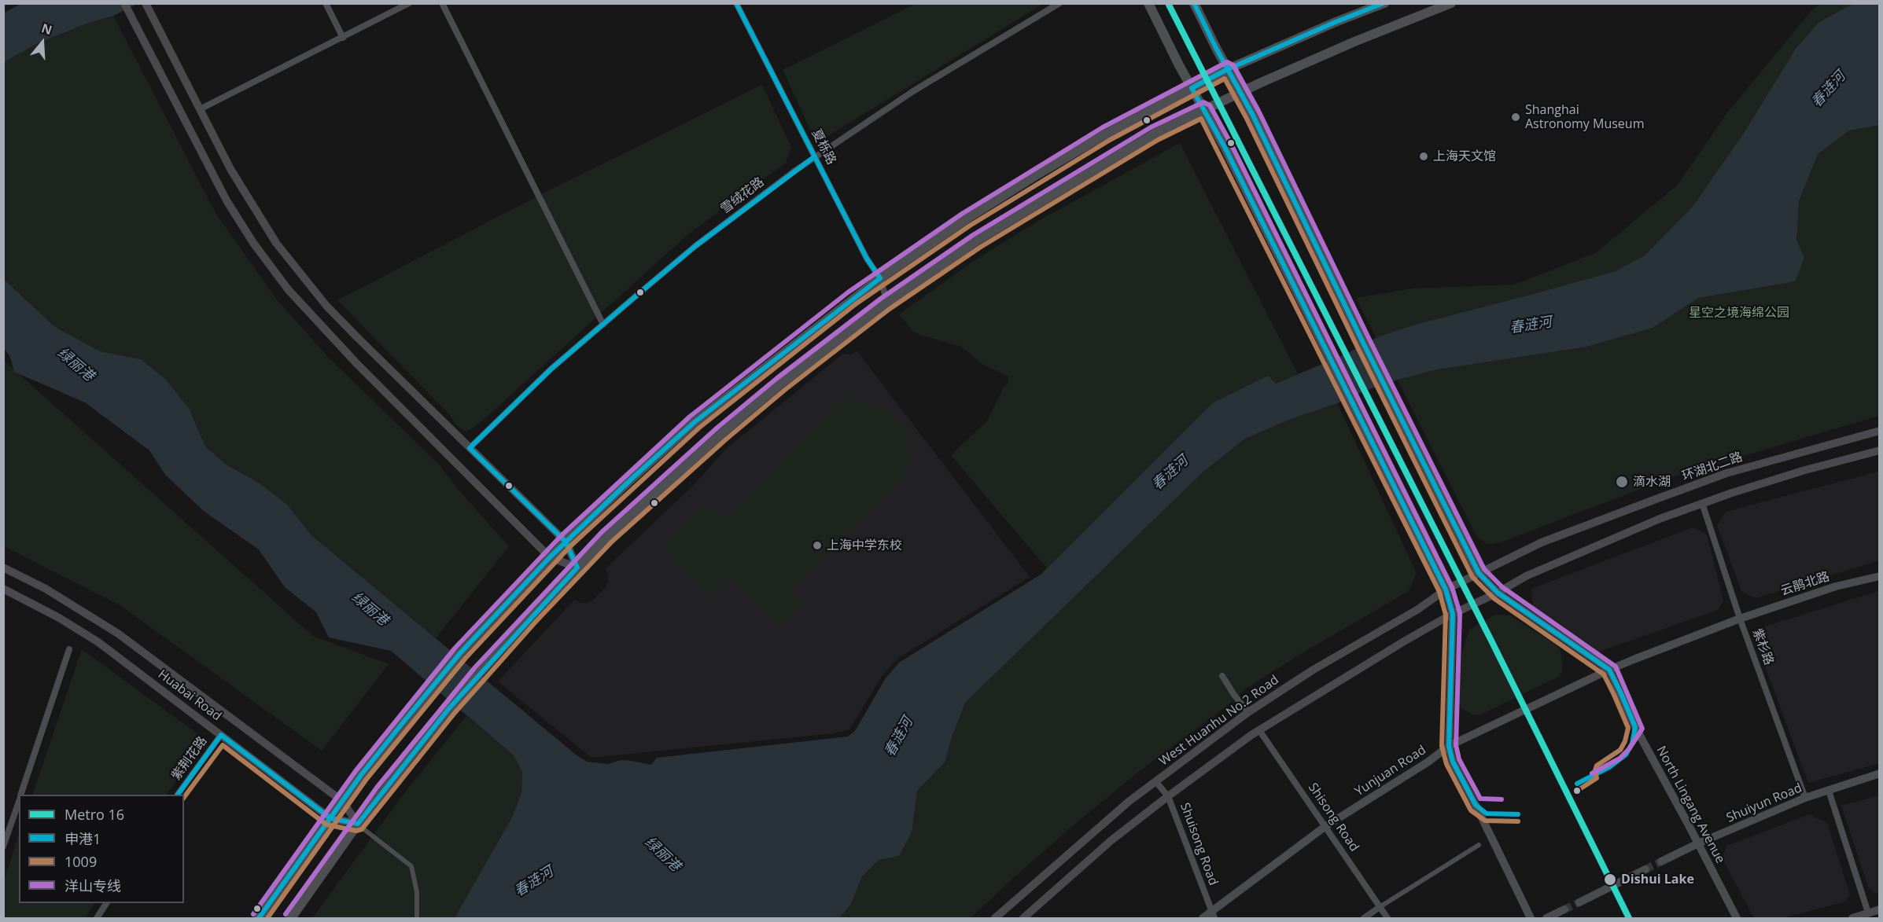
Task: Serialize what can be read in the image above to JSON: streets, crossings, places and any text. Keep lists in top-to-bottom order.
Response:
{
  "streets": {
    "main road": ["环湖北二路", "Huabai Road", "West Huanhu No.2 Road"],
    "street": [
      "夏栎路",
      "雪绒花路",
      "云鹃北路",
      "紫杉路",
      "紫荆花路",
      "Yunjuan Road",
      "Shuiyun Road",
      "North Lingang Avenue",
      "Shisong Road",
      "Shuisong Road"
    ]
  },
  "crossings": [
    ["夏栎路", "雪绒花路"],
    ["环湖北二路", "West Huanhu No.2 Road"],
    ["云鹃北路", "紫杉路"],
    ["云鹃北路", "Yunjuan Road"],
    ["紫杉路", "Yunjuan Road"],
    ["紫杉路", "Shuiyun Road"],
    ["Huabai Road", "紫荆花路"],
    ["West Huanhu No.2 Road", "Shuisong Road"],
    ["Yunjuan Road", "North Lingang Avenue"],
    ["Yunjuan Road", "Shisong Road"],
    ["Yunjuan Road", "Shuisong Road"],
    ["Shuiyun Road", "North Lingang Avenue"]
  ],
  "water": ["春涟河", "绿丽港"],
  "parks": ["星空之境海绵公园"],
  "places": [
    "Shanghai Astronomy Museum",
    "上海天文馆",
    "滴水湖",
    "上海中学东校",
    "Dishui Lake"
  ],
  "lines": [
    "metro line 16",
    "transit line 申港1",
    "transit line 洋山专线",
    "transit line 1009"
  ],
  "legend": [
    "Metro 16",
    "申港1",
    "1009",
    "洋山专线"
  ],
  "north": "top"
}
